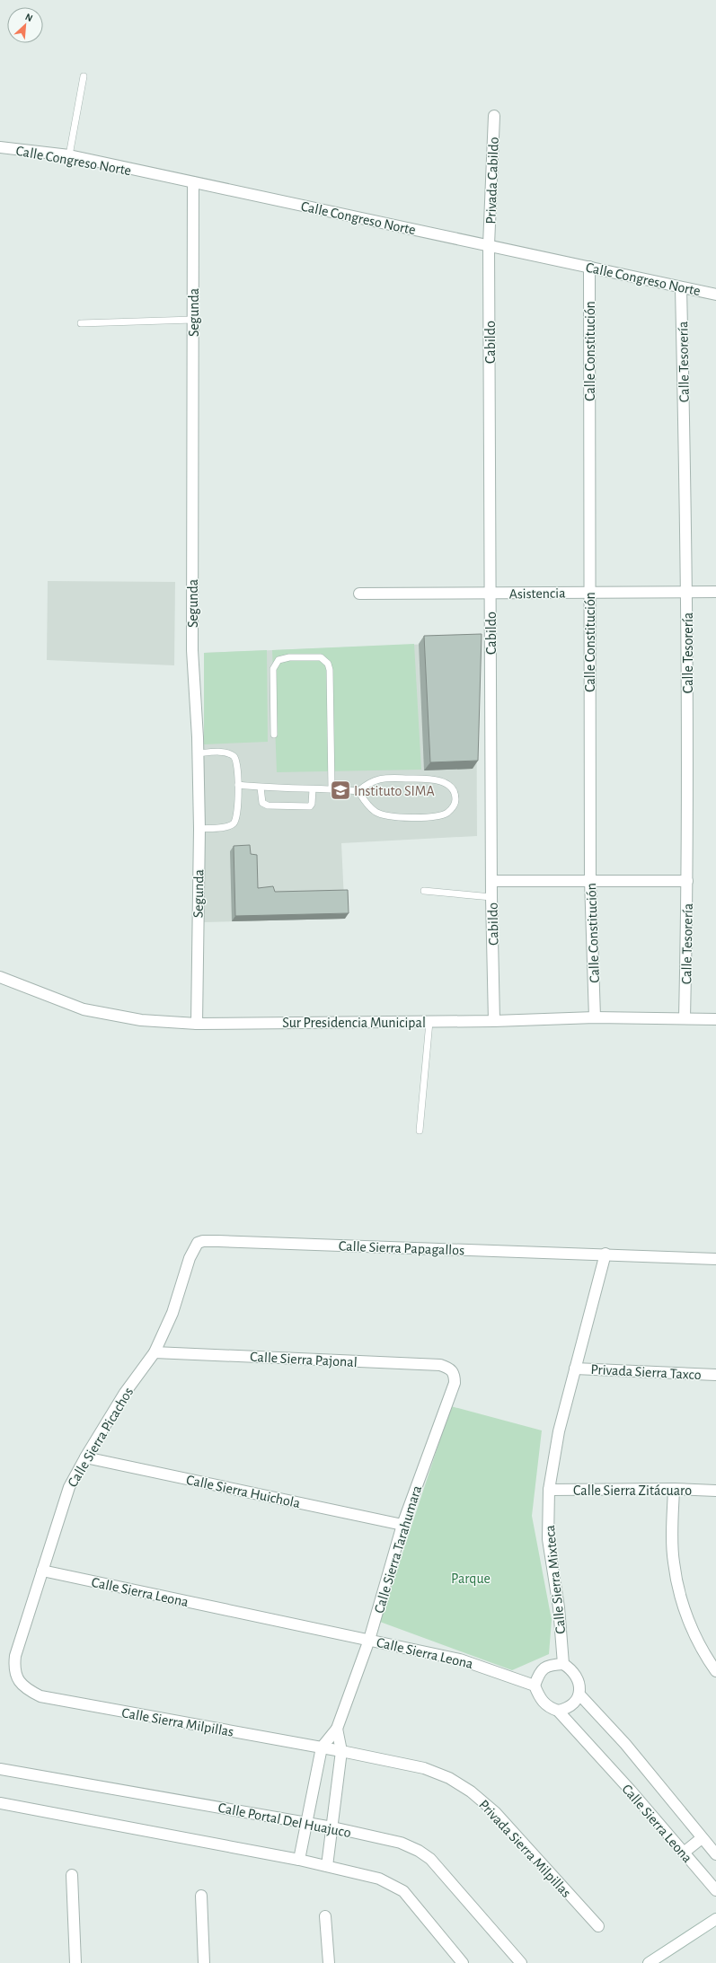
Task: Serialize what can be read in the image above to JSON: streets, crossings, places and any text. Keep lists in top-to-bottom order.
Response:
{
  "streets": {
    "street": [
      "Calle Congreso Norte",
      "Privada Cabildo",
      "Segunda",
      "Cabildo",
      "Calle Constitución",
      "Calle Tesorería",
      "Asistencia",
      "Sur Presidencia Municipal",
      "Calle Sierra Papagallos",
      "Calle Sierra Pajonal",
      "Privada Sierra Taxco",
      "Calle Sierra Picachos",
      "Calle Sierra Zitácuaro",
      "Calle Sierra Huichola",
      "Calle Sierra Tarahumara",
      "Calle Sierra Mixteca",
      "Calle Sierra Leona",
      "Calle Sierra Milpillas",
      "Calle Portal Del Huajuco",
      "Privada Sierra Milpillas"
    ]
  },
  "crossings": [
    ["Calle Congreso Norte", "Privada Cabildo"],
    ["Calle Congreso Norte", "Segunda"],
    ["Calle Congreso Norte", "Cabildo"],
    ["Calle Congreso Norte", "Calle Constitución"],
    ["Calle Congreso Norte", "Calle Tesorería"],
    ["Privada Cabildo", "Cabildo"],
    ["Segunda", "Sur Presidencia Municipal"],
    ["Cabildo", "Asistencia"],
    ["Cabildo", "Sur Presidencia Municipal"],
    ["Calle Constitución", "Asistencia"],
    ["Calle Constitución", "Sur Presidencia Municipal"],
    ["Calle Tesorería", "Asistencia"],
    ["Calle Tesorería", "Sur Presidencia Municipal"],
    ["Calle Sierra Papagallos", "Calle Sierra Picachos"],
    ["Calle Sierra Papagallos", "Calle Sierra Mixteca"],
    ["Calle Sierra Pajonal", "Calle Sierra Picachos"],
    ["Calle Sierra Pajonal", "Calle Sierra Tarahumara"],
    ["Privada Sierra Taxco", "Calle Sierra Mixteca"],
    ["Calle Sierra Picachos", "Calle Sierra Huichola"],
    ["Calle Sierra Picachos", "Calle Sierra Leona"],
    ["Calle Sierra Picachos", "Calle Sierra Milpillas"],
    ["Calle Sierra Zitácuaro", "Calle Sierra Mixteca"],
    ["Calle Sierra Huichola", "Calle Sierra Tarahumara"],
    ["Calle Sierra Tarahumara", "Calle Sierra Leona"],
    ["Calle Sierra Tarahumara", "Calle Sierra Milpillas"],
    ["Calle Sierra Tarahumara", "Calle Portal Del Huajuco"],
    ["Calle Sierra Mixteca", "Calle Sierra Leona"],
    ["Calle Sierra Milpillas", "Privada Sierra Milpillas"]
  ],
  "parks": ["Parque"],
  "places": {
    "school or university": ["Instituto SIMA"]
  },
  "north": "top right"
}
